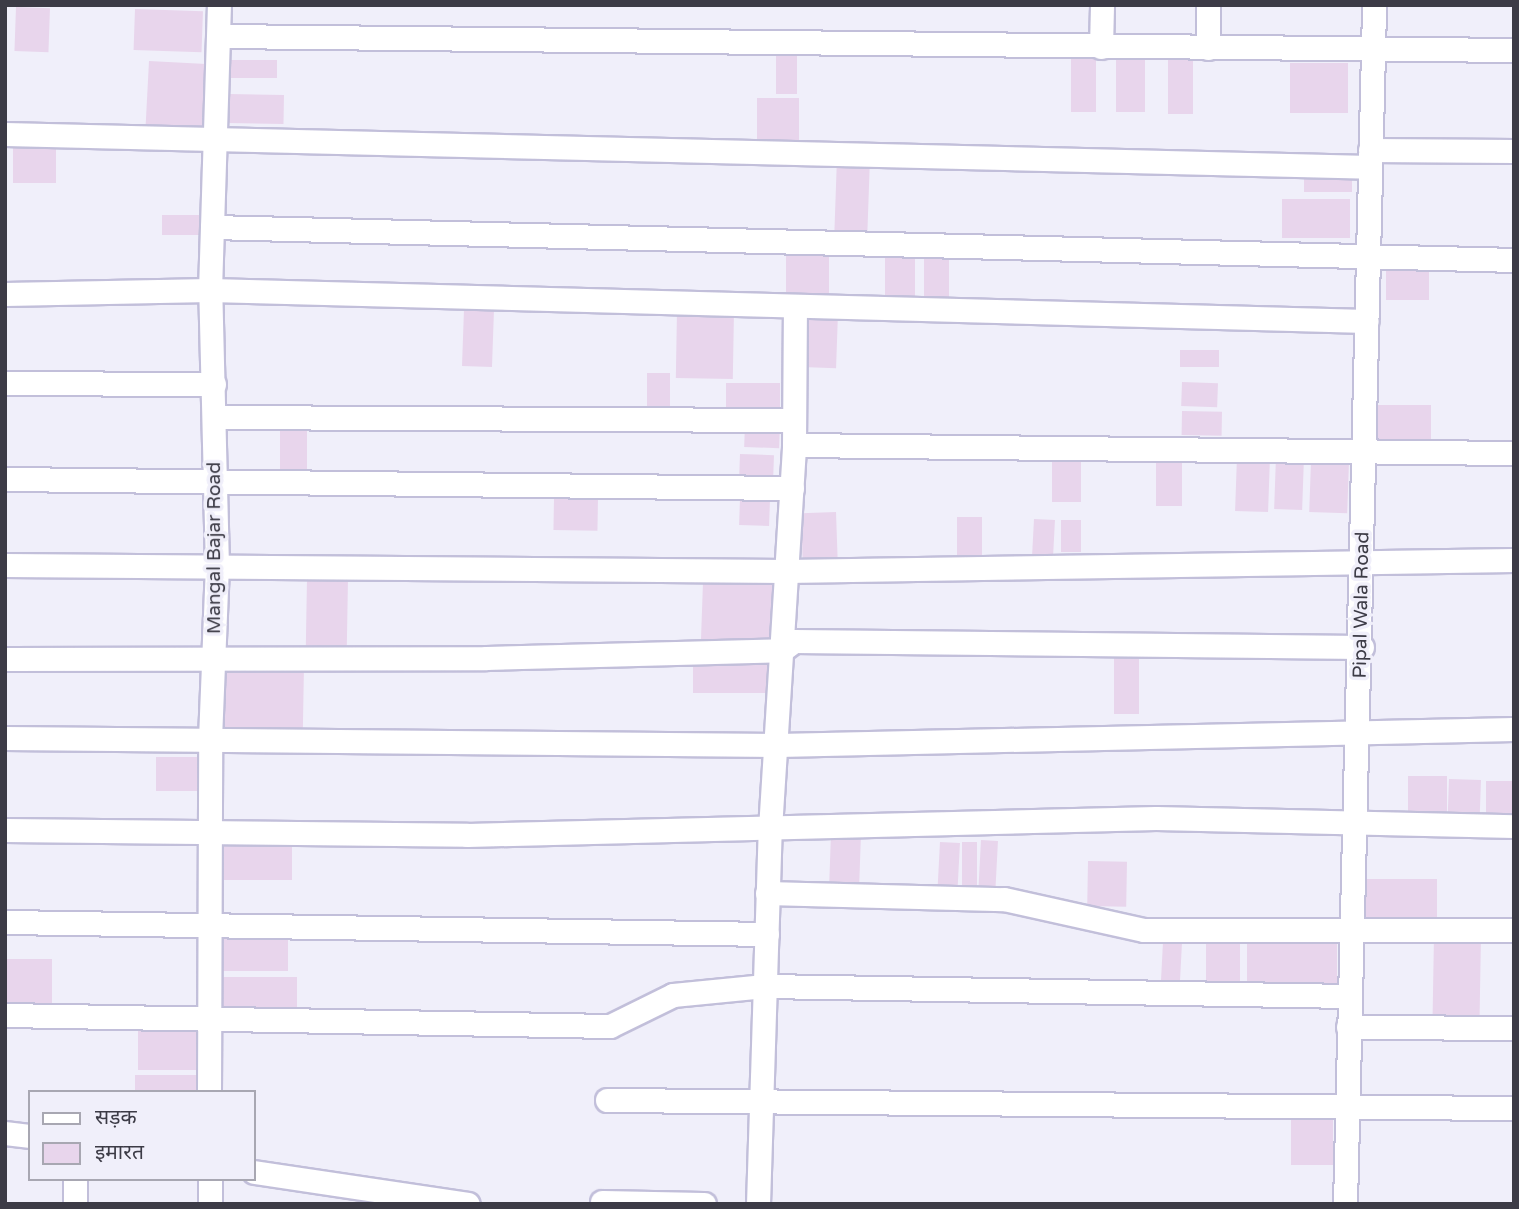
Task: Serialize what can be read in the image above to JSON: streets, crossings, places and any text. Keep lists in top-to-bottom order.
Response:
{
  "streets": {
    "street": ["Mangal Bajar Road", "Pipal Wala Road"]
  },
  "legend": ["सड़क", "इमारत"]
}
